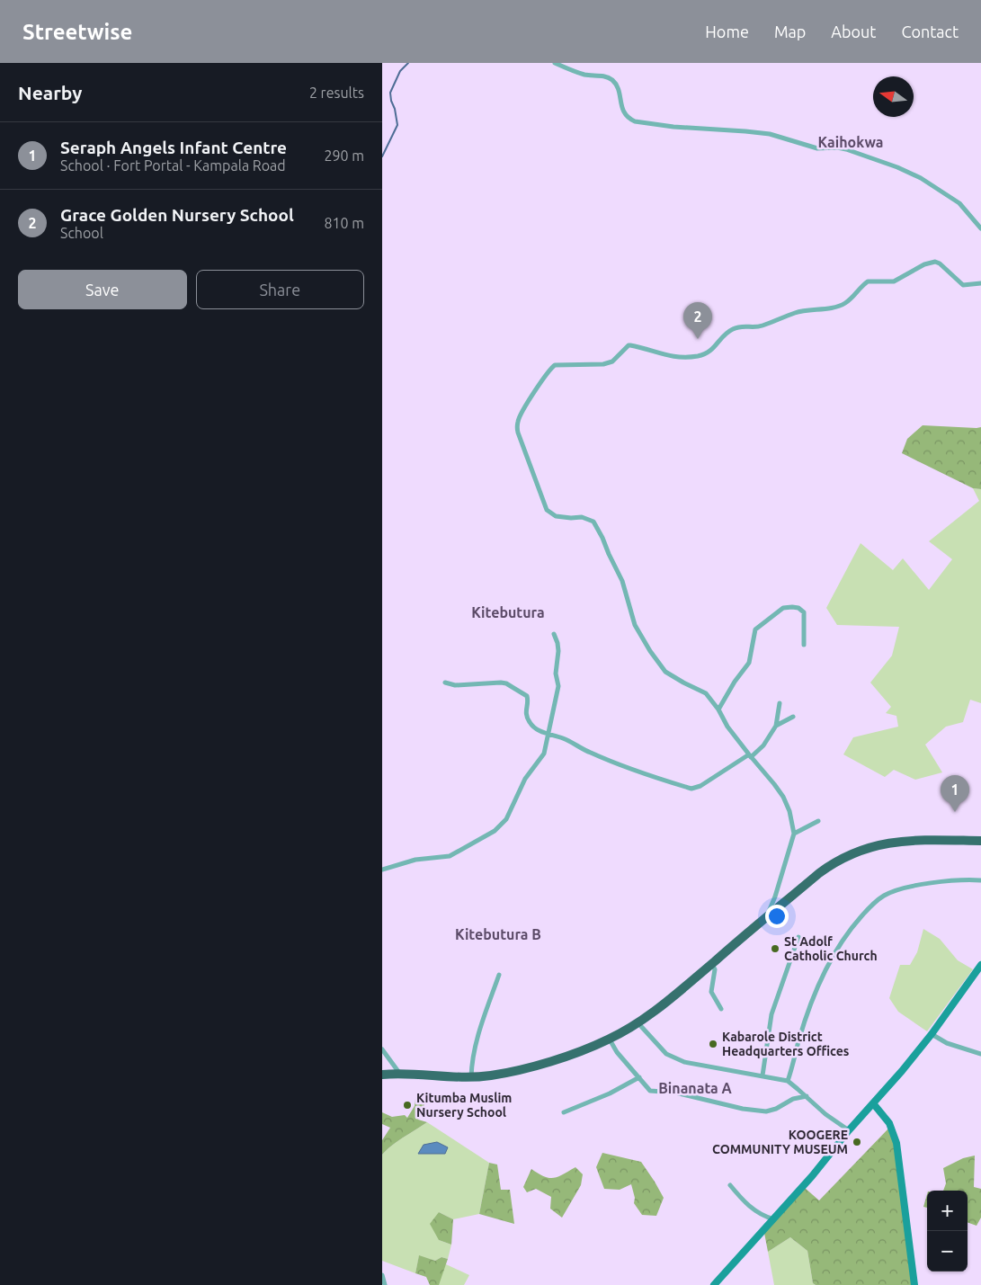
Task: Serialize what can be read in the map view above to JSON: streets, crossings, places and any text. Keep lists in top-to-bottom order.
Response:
{
  "districts": [
    "Kaihokwa",
    "Kitebutura",
    "Kitebutura B",
    "Binanata A"
  ],
  "places": [
    "St Adolf Catholic Church",
    "Kabarole District Headquarters Offices",
    "Kitumba Muslim Nursery School",
    "KOOGERE COMMUNITY MUSEUM"
  ],
  "north": "left",
  "page": {
    "header": "Streetwise",
    "nav": [
      "Home",
      "Map",
      "About",
      "Contact"
    ],
    "heading": ["Nearby", "2 results"],
    "list": [
      {
        "mark": "1",
        "name": "Seraph Angels Infant Centre",
        "note": "School · Fort Portal - Kampala Road",
        "value": "290 m"
      },
      {
        "mark": "2",
        "name": "Grace Golden Nursery School",
        "note": "School",
        "value": "810 m"
      }
    ],
    "buttons": ["Save", "Share"],
    "pins": ["2", "1"],
    "map_buttons": ["+", "−"]
  }
}
